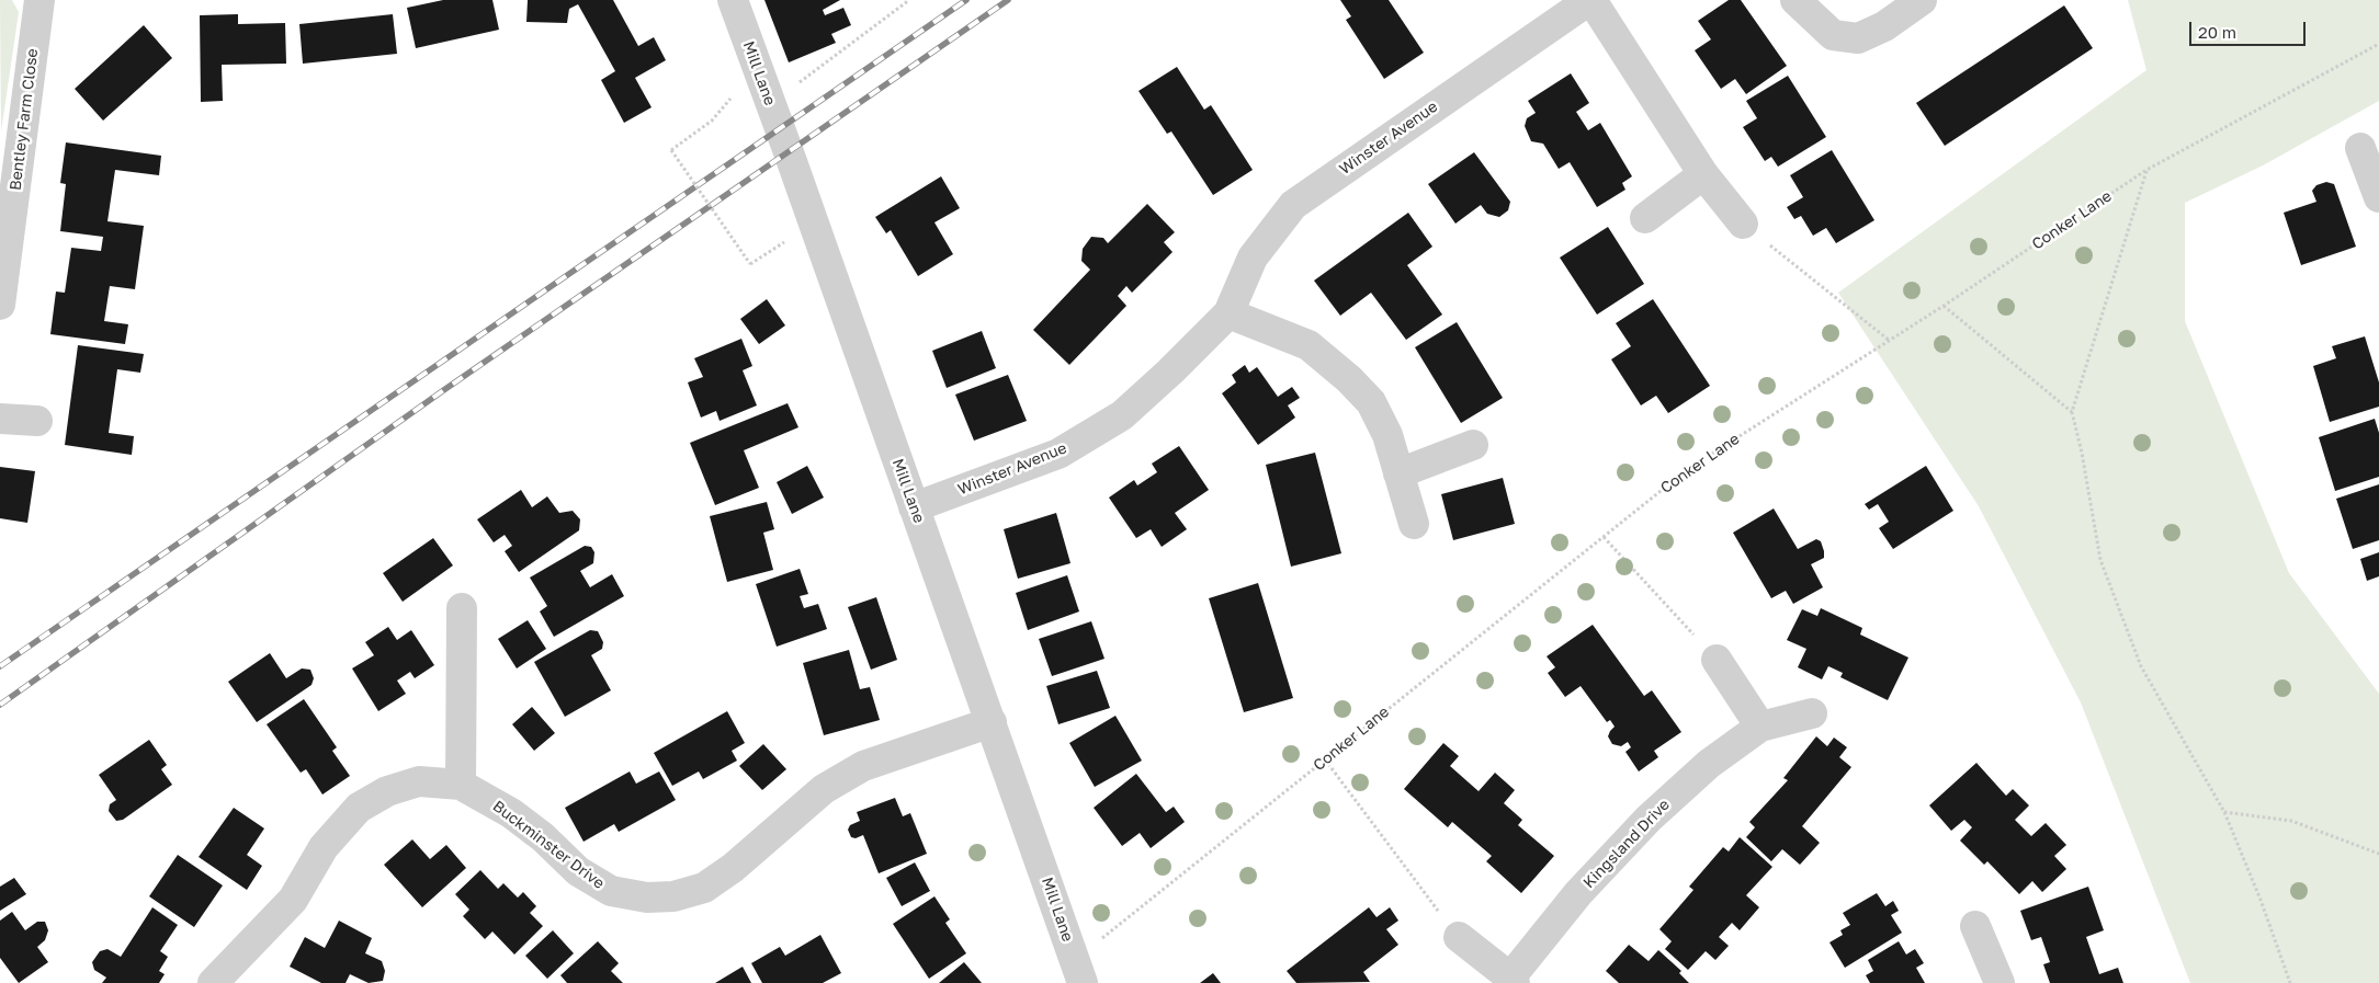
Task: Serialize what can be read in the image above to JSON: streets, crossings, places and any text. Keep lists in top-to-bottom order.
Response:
{
  "streets": {
    "street": [
      "Mill Lane",
      "Bentley Farm Close",
      "Winster Avenue",
      "Kingsland Drive",
      "Buckminster Drive"
    ],
    "path": ["Conker Lane"]
  },
  "crossings": [
    ["Mill Lane", "Winster Avenue"],
    ["Mill Lane", "Conker Lane"],
    ["Mill Lane", "Buckminster Drive"]
  ],
  "scale_bar": "20 m"
}
